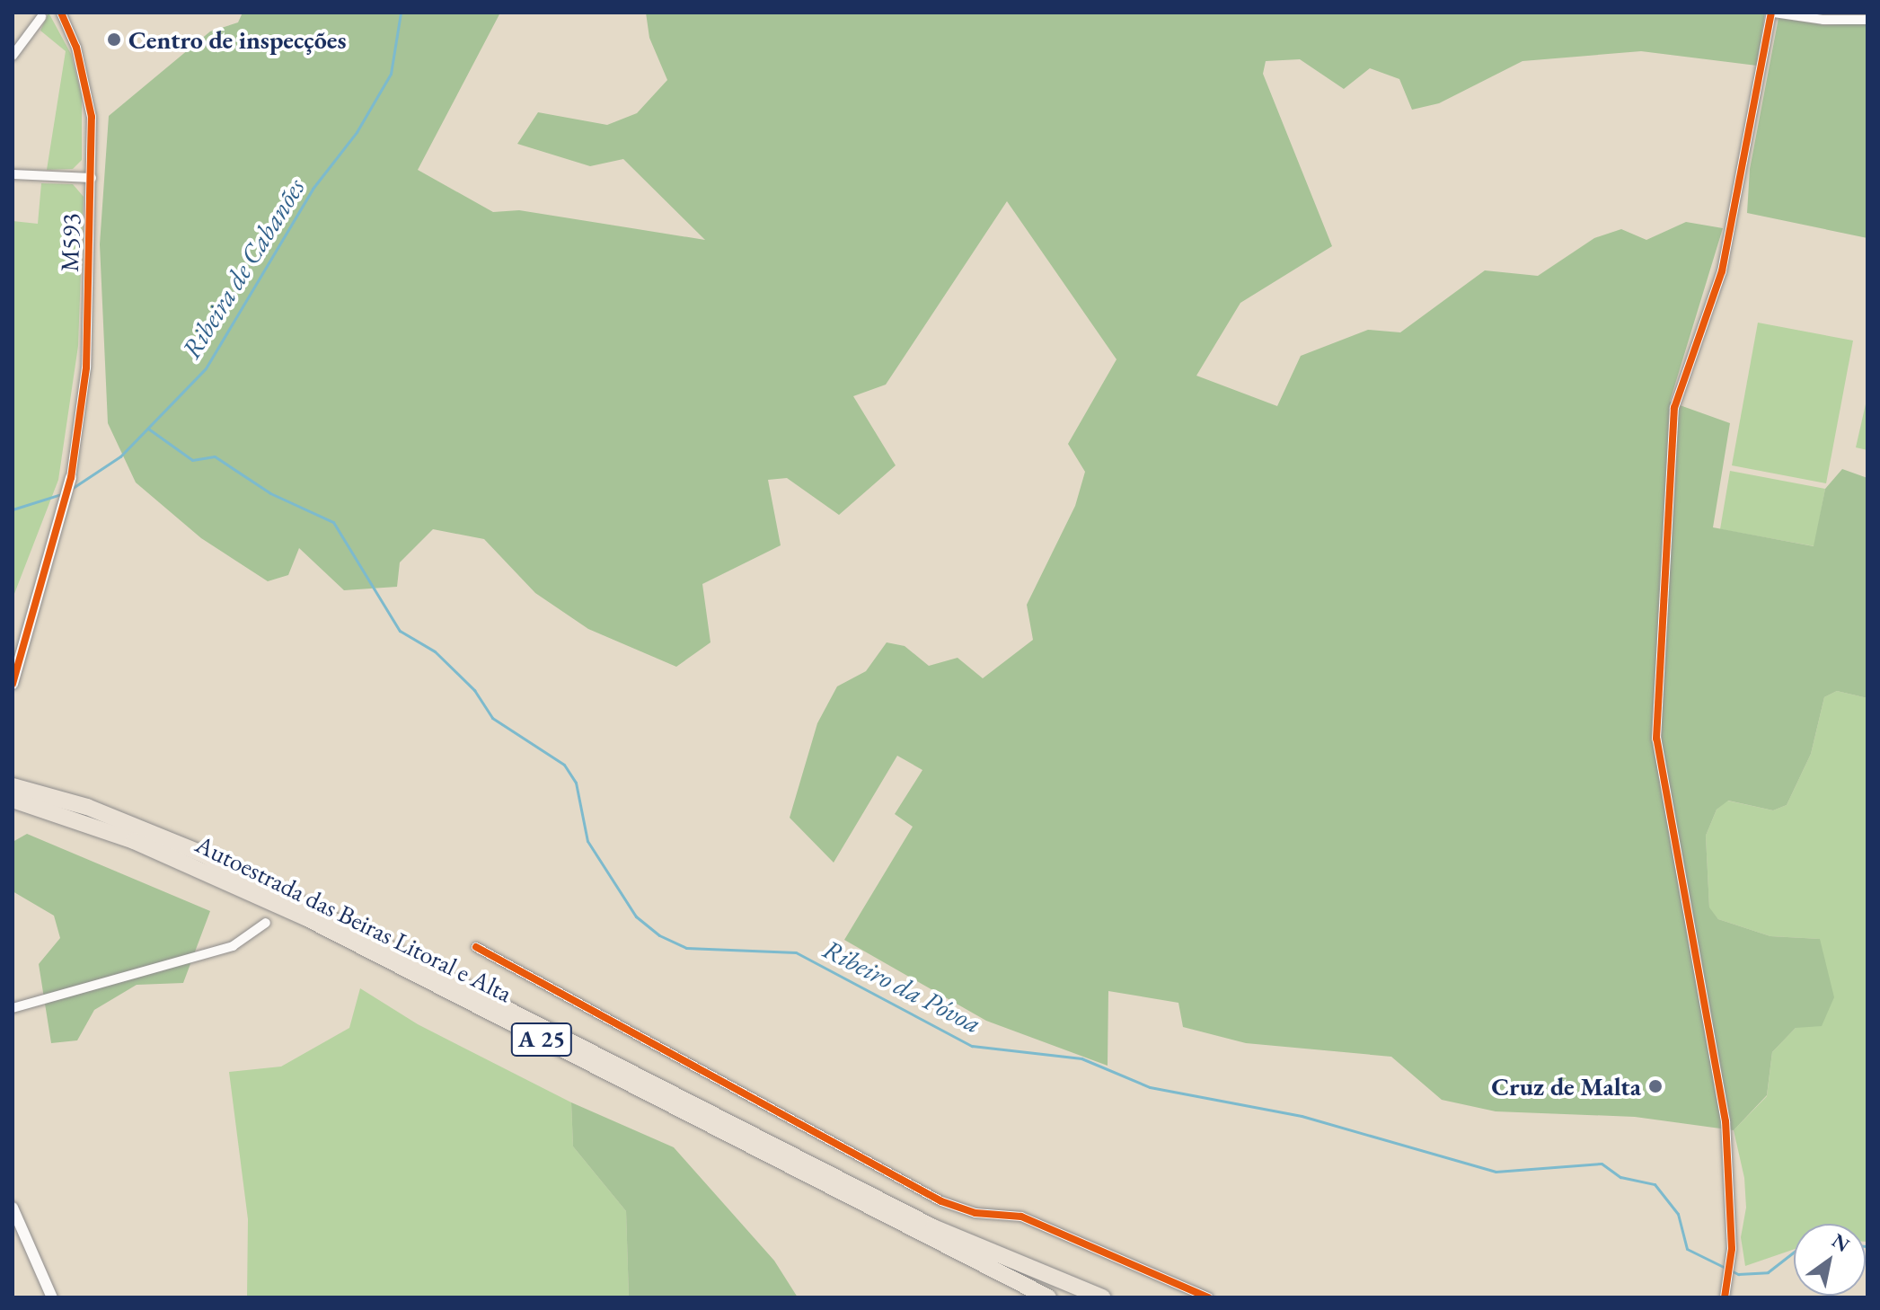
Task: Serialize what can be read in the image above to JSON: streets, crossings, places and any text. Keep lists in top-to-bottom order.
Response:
{
  "streets": {
    "highway": ["Autoestrada das Beiras Litoral e Alta", "A 25"],
    "street": ["M593"]
  },
  "water": ["Ribeira de Cabanões", "Ribeiro da Póvoa"],
  "places": ["Centro de inspecções", "Cruz de Malta"],
  "north": "top right"
}
